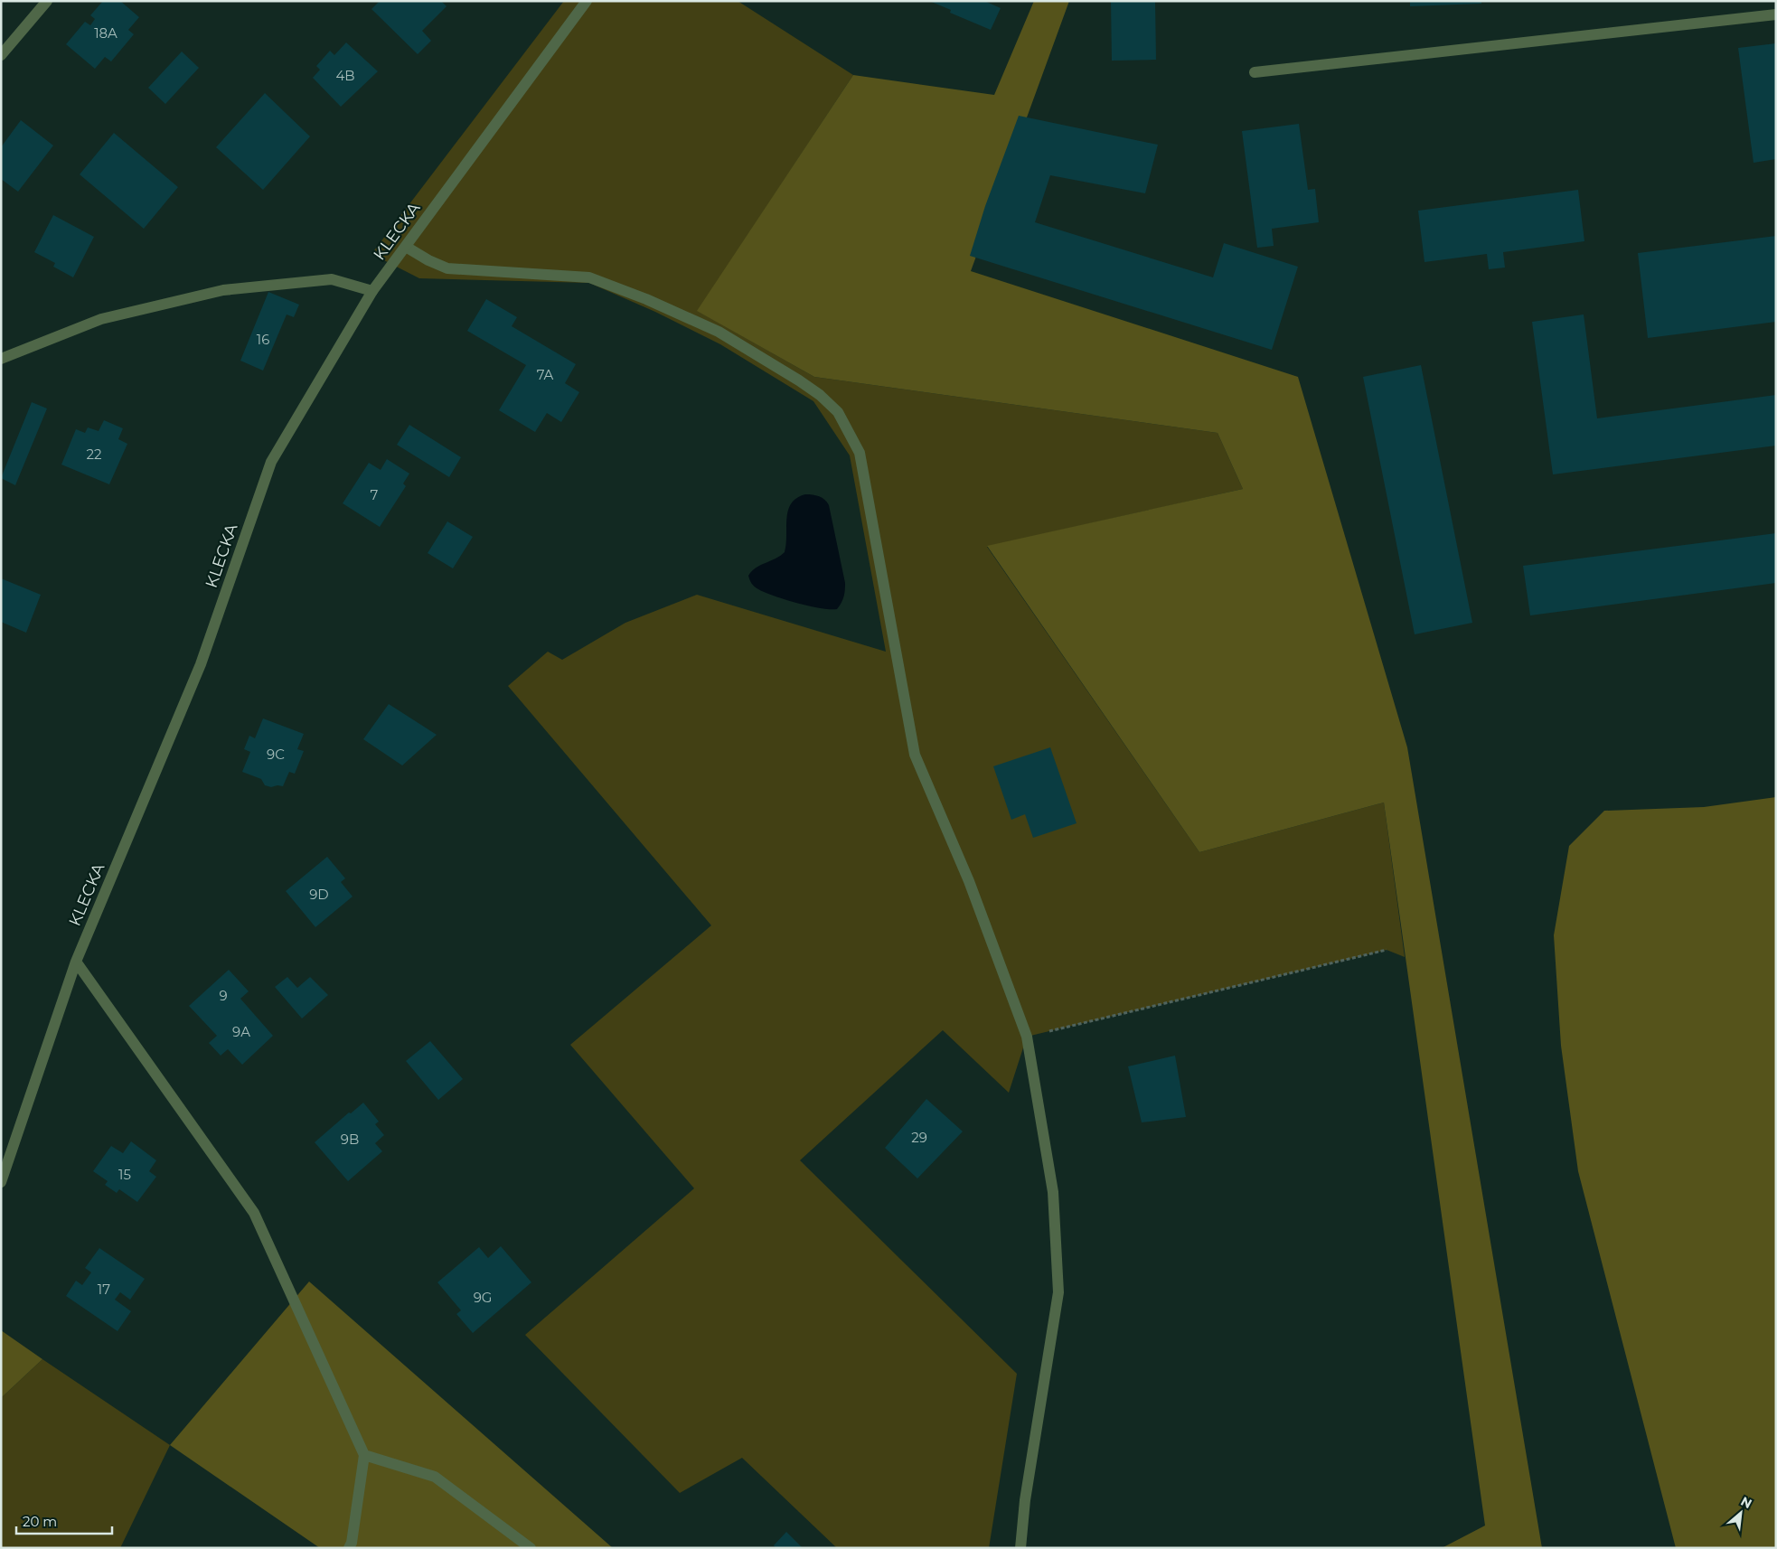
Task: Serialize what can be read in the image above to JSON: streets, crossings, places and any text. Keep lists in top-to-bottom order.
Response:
{
  "streets": {
    "street": ["KLECKA"]
  },
  "house_numbers": [
    "18A",
    "4B",
    "16",
    "7A",
    "22",
    "7",
    "9C",
    "9D",
    "9",
    "9A",
    "29",
    "9B",
    "15",
    "17",
    "9G"
  ],
  "scale_bar": "20 m",
  "north": "top right"
}
